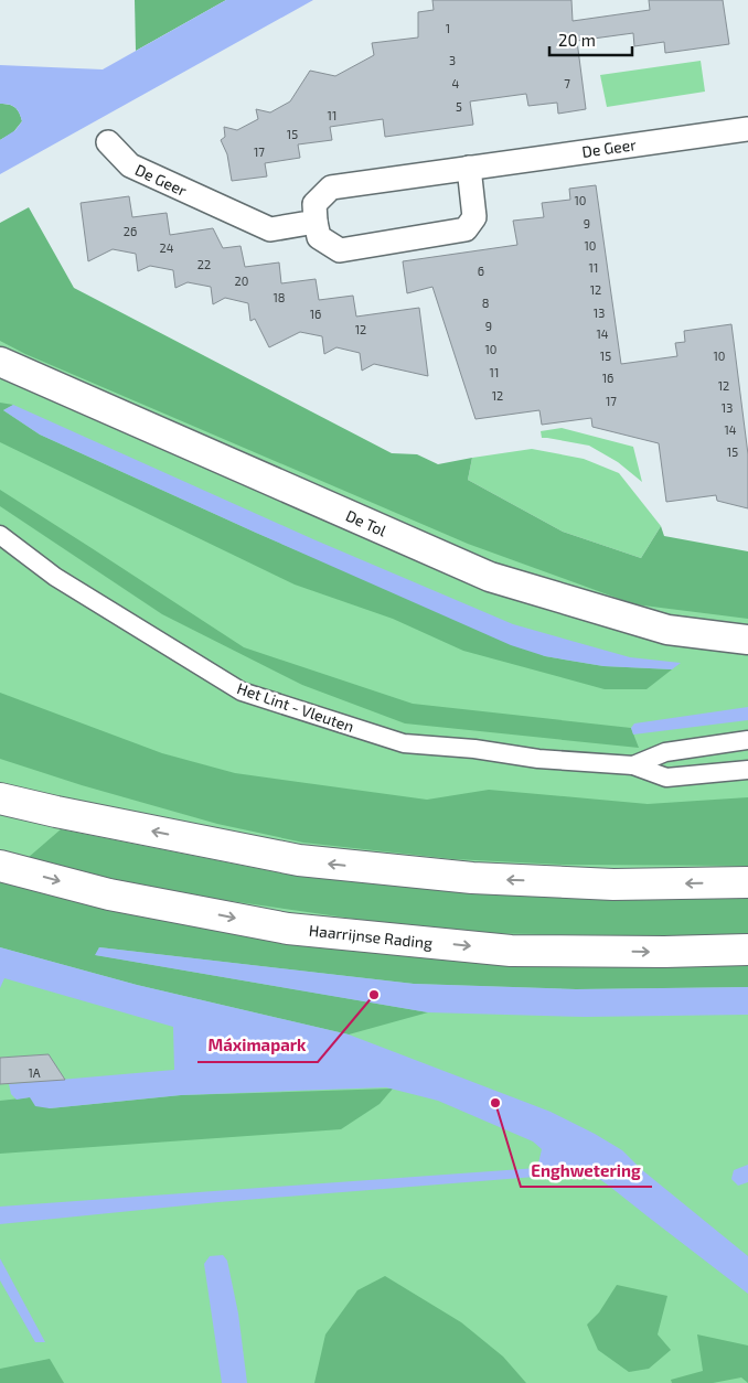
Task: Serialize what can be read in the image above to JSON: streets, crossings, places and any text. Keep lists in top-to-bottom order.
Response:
{
  "streets": {
    "main road": ["Haarrijnse Rading"],
    "street": ["De Geer", "De Tol", "Het Lint - Vleuten"]
  },
  "places": ["Máximapark", "Enghwetering"],
  "house_numbers": [
    "1",
    "3",
    "4",
    "7",
    "5",
    "11",
    "15",
    "17",
    "10",
    "9",
    "26",
    "10",
    "24",
    "22",
    "11",
    "6",
    "20",
    "12",
    "18",
    "8",
    "13",
    "16",
    "9",
    "12",
    "14",
    "10",
    "15",
    "10",
    "11",
    "16",
    "12",
    "12",
    "17",
    "13",
    "14",
    "15",
    "1A"
  ],
  "scale_bar": "20 m"
}
